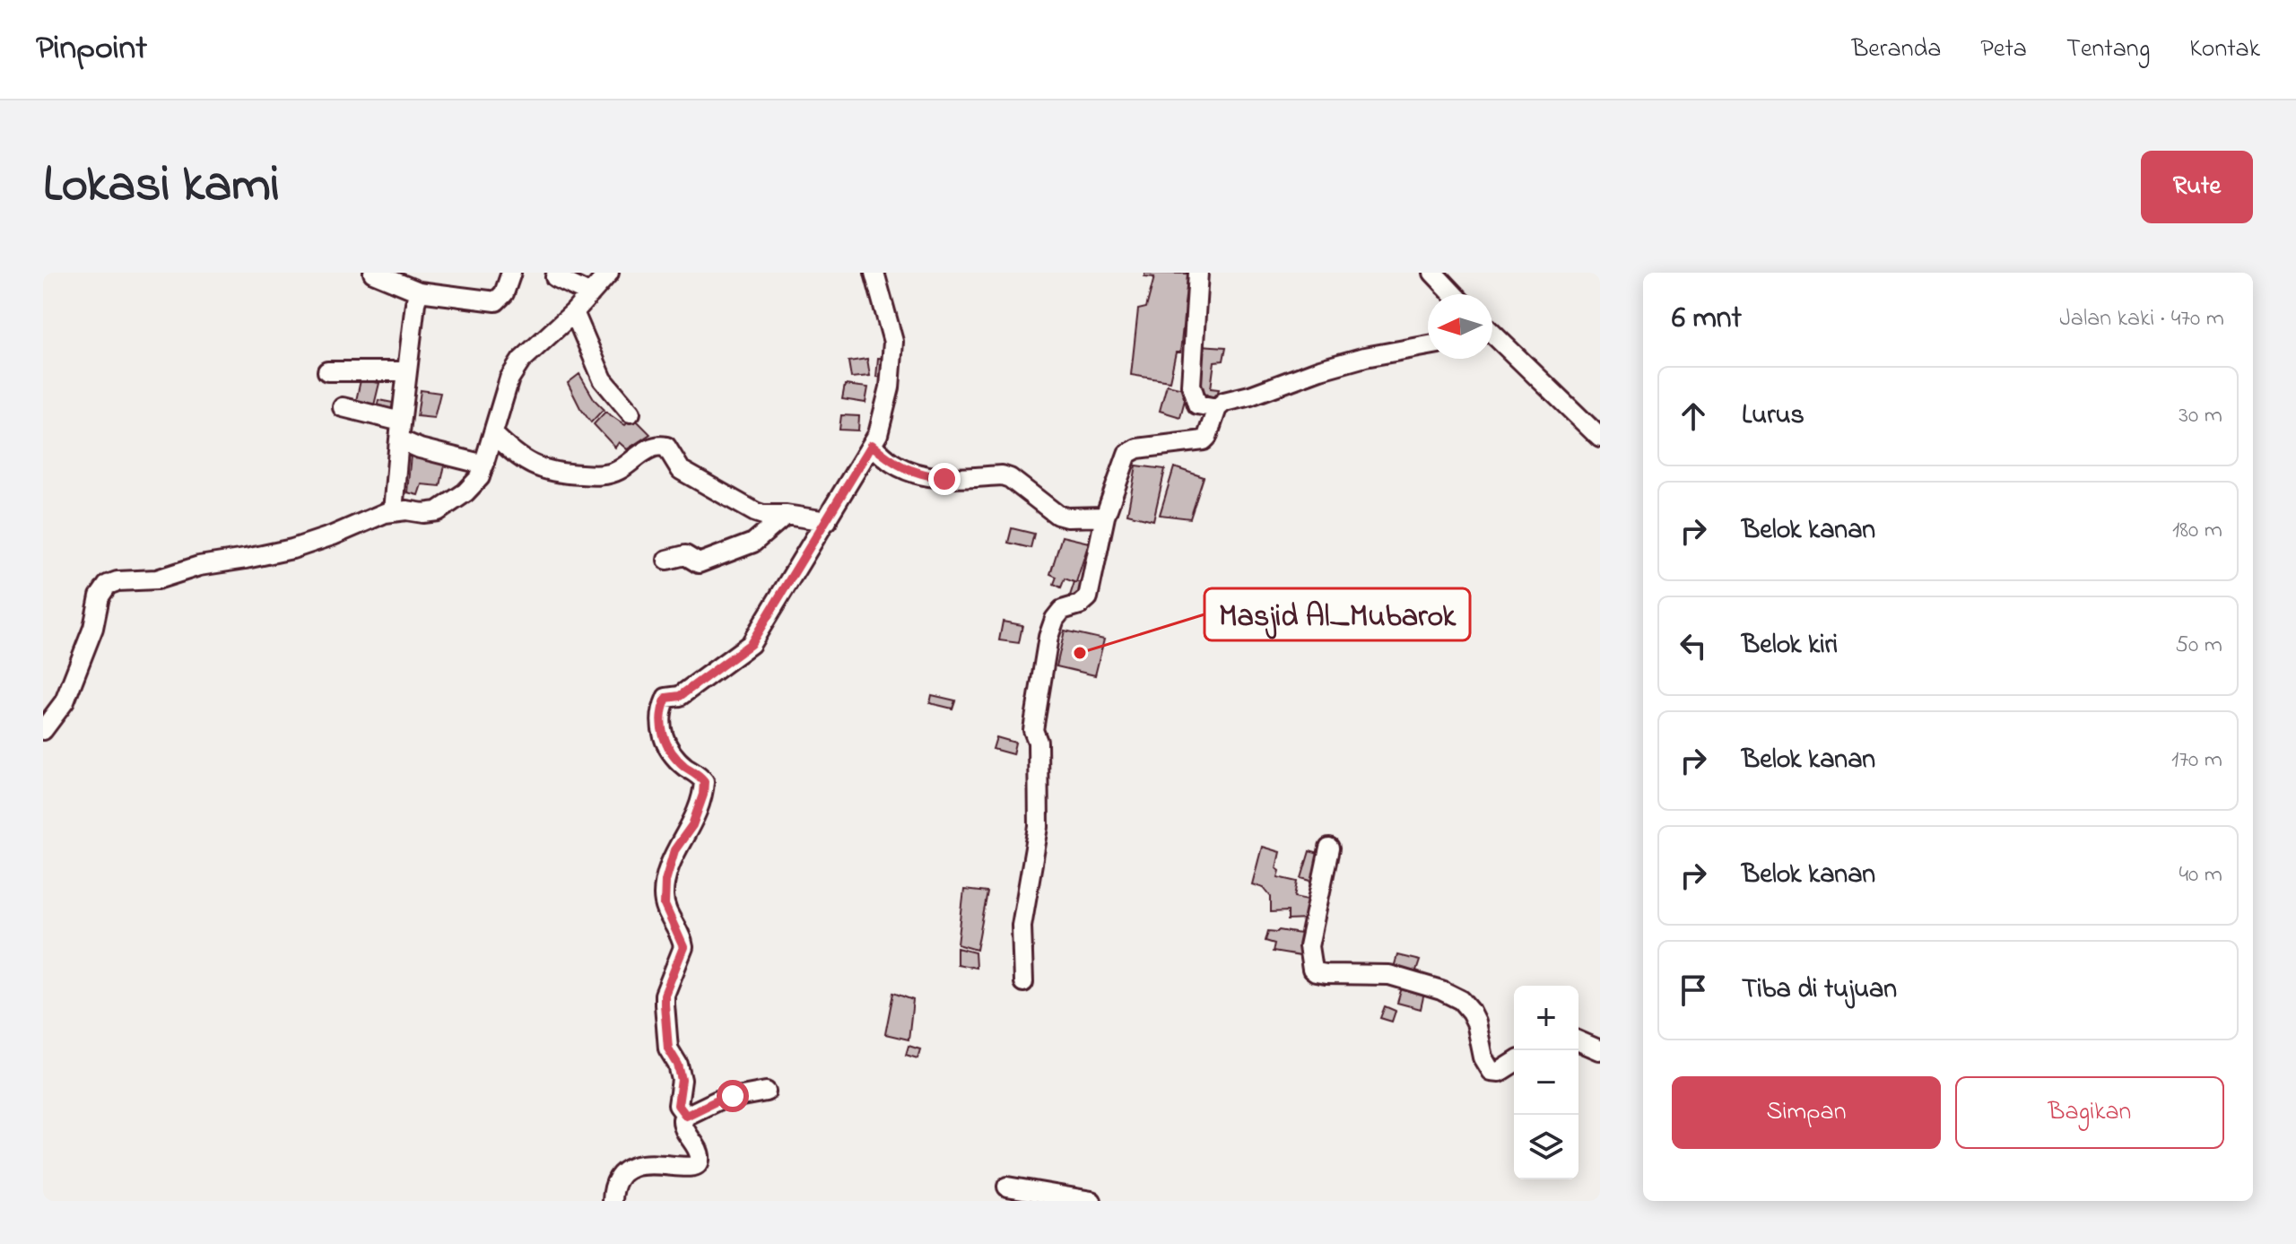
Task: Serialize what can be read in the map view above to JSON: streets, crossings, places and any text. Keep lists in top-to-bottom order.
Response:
{
  "places": ["Masjid Al_Mubarok"],
  "north": "left",
  "page": {
    "header": "Pinpoint",
    "nav": [
      "Beranda",
      "Peta",
      "Tentang",
      "Kontak"
    ],
    "title": "Lokasi kami",
    "buttons": [
      "Rute",
      ["Simpan", "Bagikan"]
    ],
    "heading": ["6 mnt", "Jalan kaki · 470 m"],
    "list": [
      ["Lurus", "30 m"],
      ["Belok kanan", "180 m"],
      ["Belok kiri", "50 m"],
      ["Belok kanan", "170 m"],
      ["Belok kanan", "40 m"],
      "Tiba di tujuan"
    ],
    "map_buttons": ["+", "−"]
  }
}
